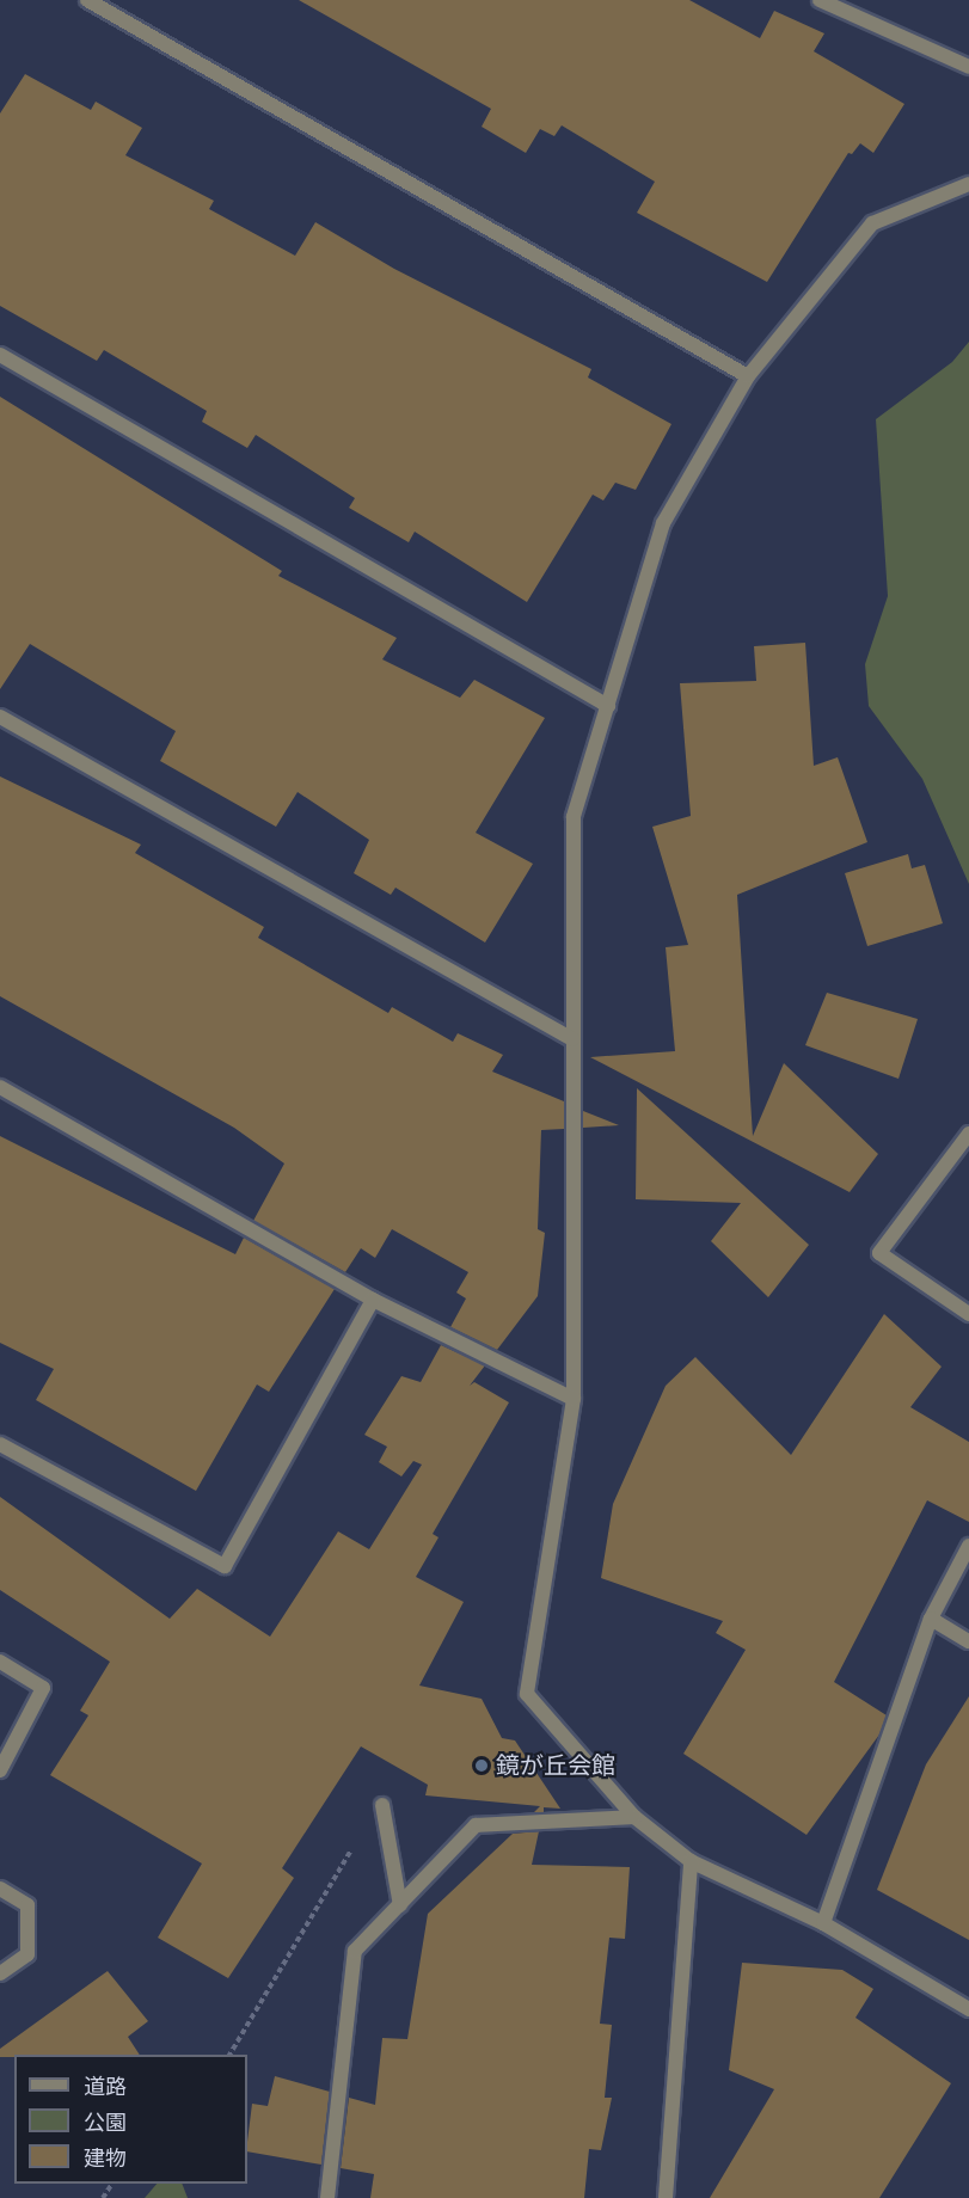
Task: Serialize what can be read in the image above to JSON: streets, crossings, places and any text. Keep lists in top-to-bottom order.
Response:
{
  "places": ["鏡が丘会館"],
  "legend": ["道路", "公園", "建物"]
}
